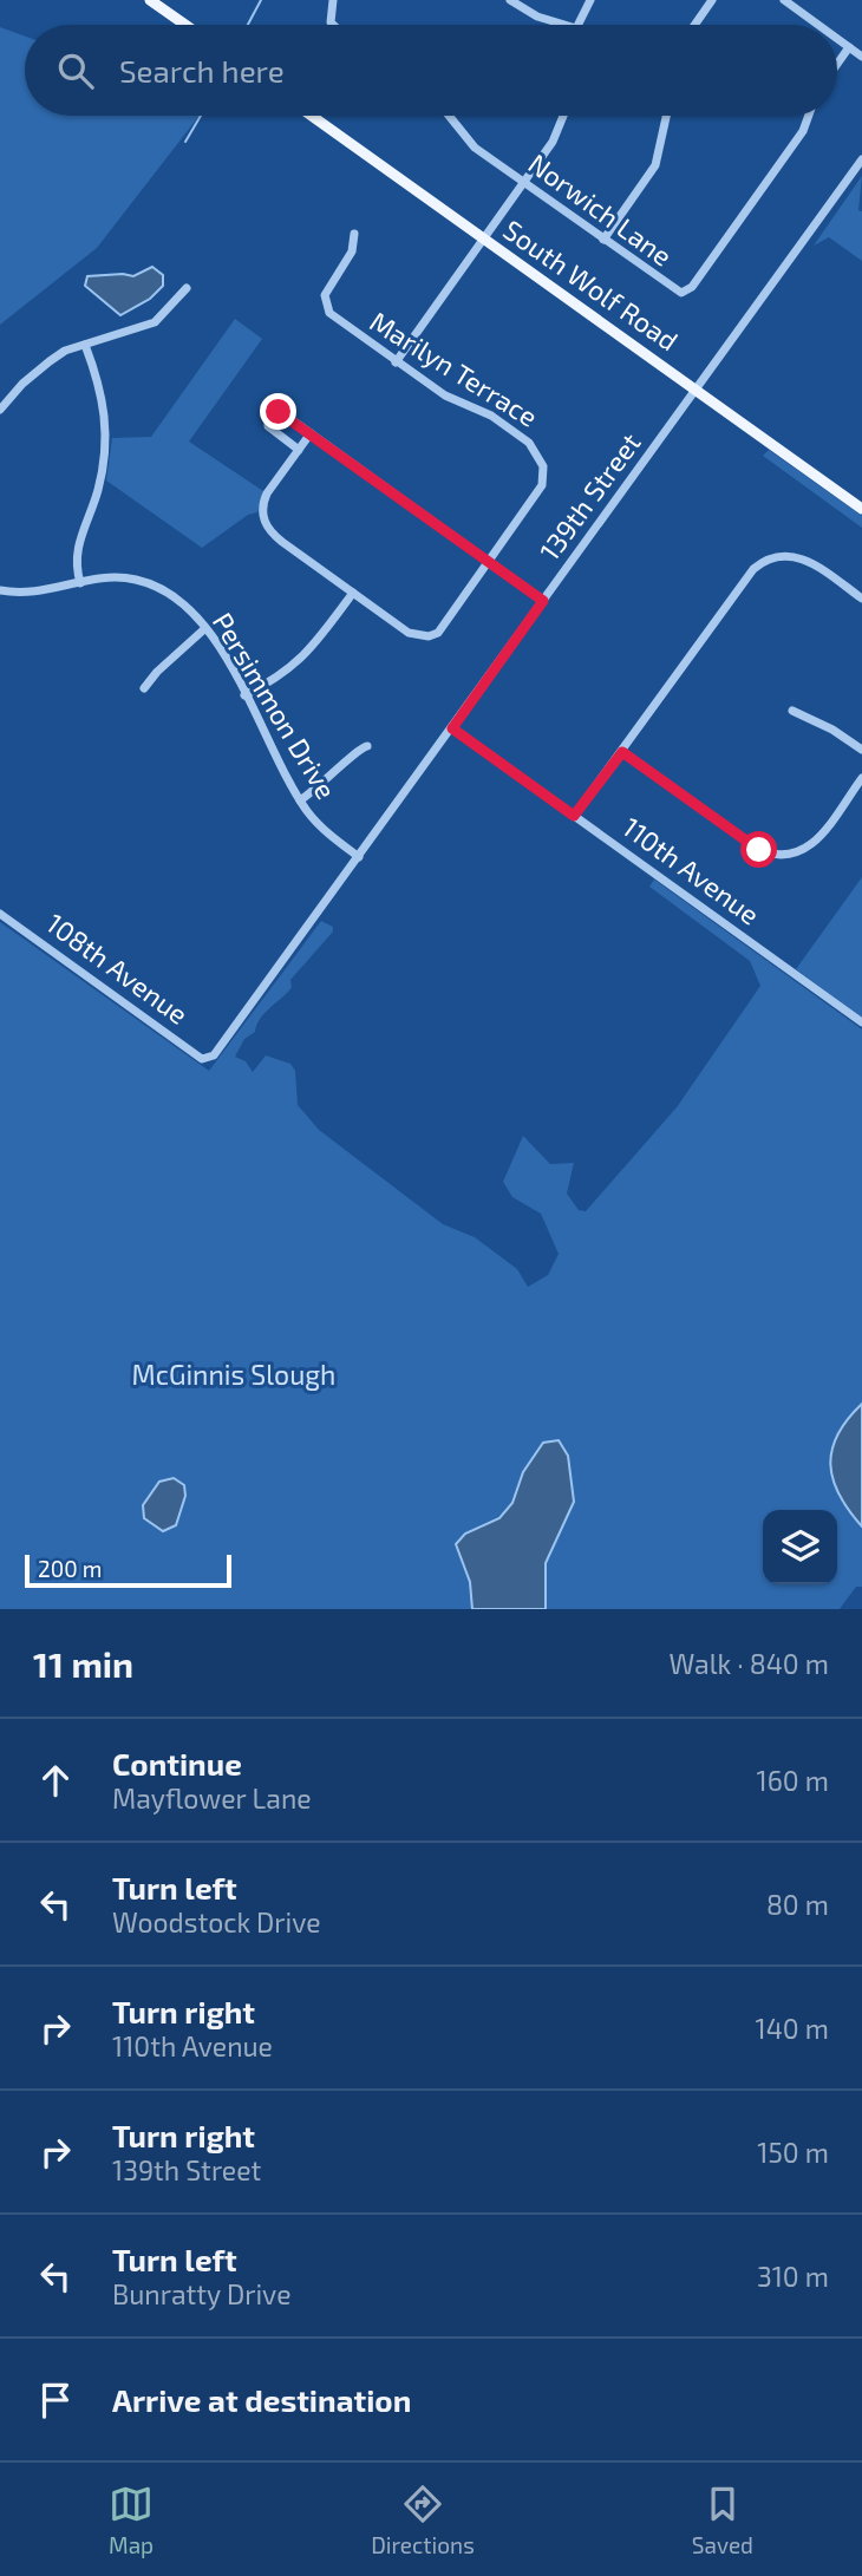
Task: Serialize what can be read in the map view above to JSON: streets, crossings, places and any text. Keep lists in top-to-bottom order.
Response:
{
  "streets": {
    "main road": ["South Wolf Road"],
    "street": [
      "Norwich Lane",
      "Marilyn Terrace",
      "139th Street",
      "Persimmon Drive",
      "110th Avenue",
      "108th Avenue"
    ]
  },
  "crossings": [
    ["South Wolf Road", "139th Street"],
    ["139th Street", "Persimmon Drive"],
    ["139th Street", "110th Avenue"],
    ["139th Street", "108th Avenue"]
  ],
  "parks": ["McGinnis Slough"],
  "scale_bar": "200 m",
  "page": {
    "search": "Search here",
    "scale": "200 m",
    "heading": ["11 min", "Walk · 840 m"],
    "list": [
      ["Continue", "Mayflower Lane", "160 m"],
      ["Turn left", "Woodstock Drive", "80 m"],
      ["Turn right", "110th Avenue", "140 m"],
      ["Turn right", "139th Street", "150 m"],
      ["Turn left", "Bunratty Drive", "310 m"],
      "Arrive at destination"
    ],
    "nav": ["Map", "Directions", "Saved"]
  }
}
